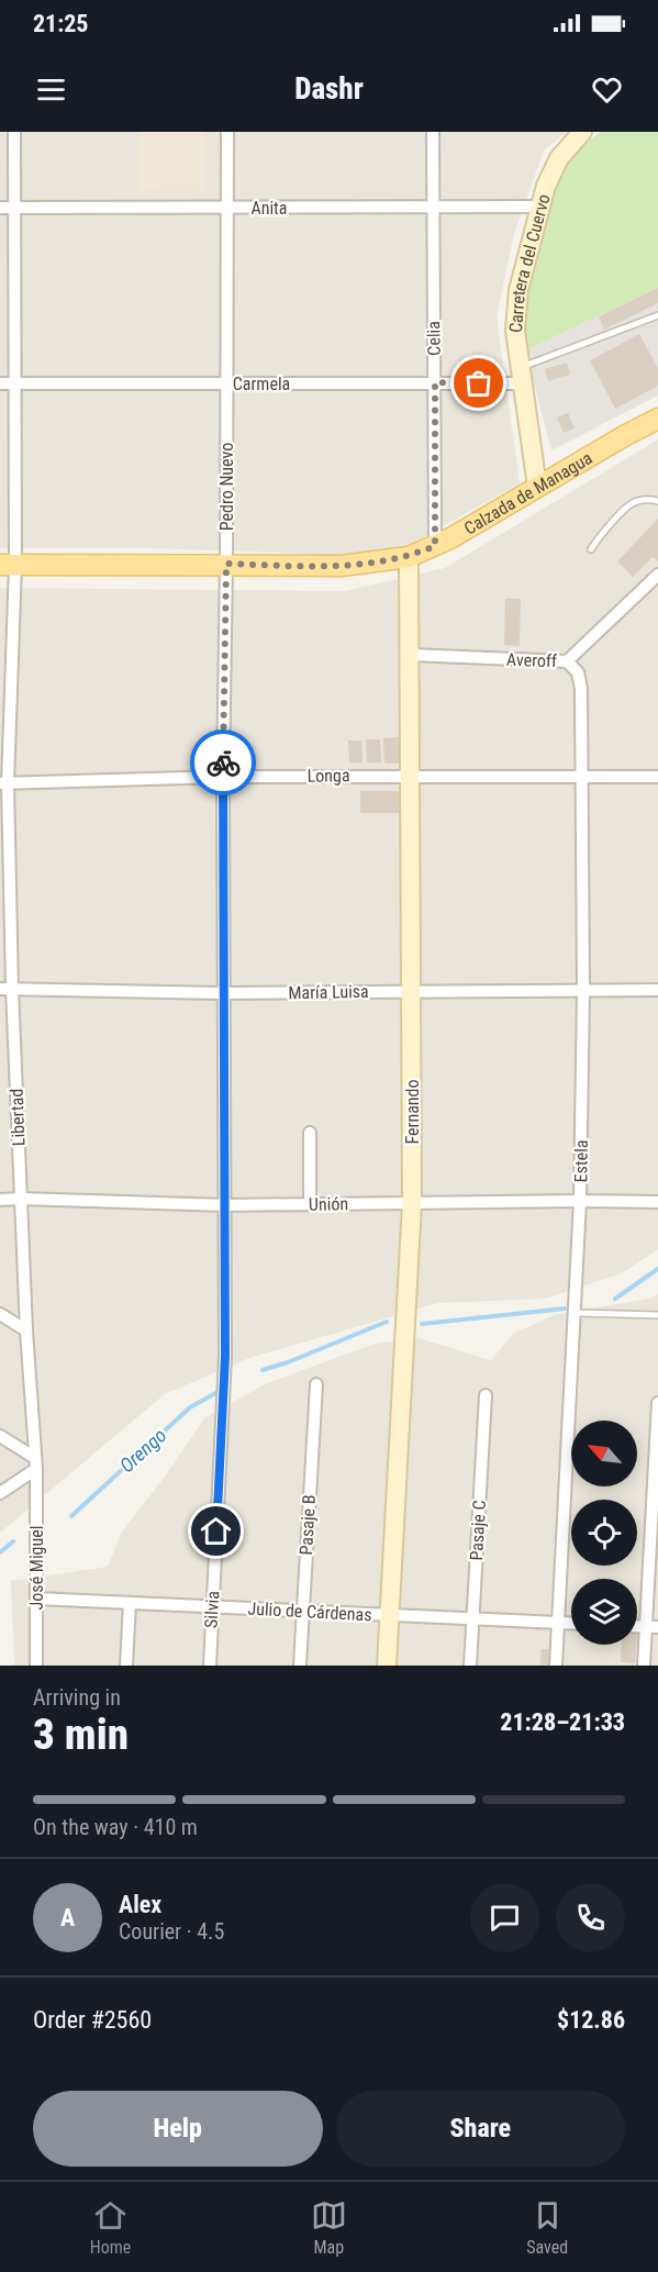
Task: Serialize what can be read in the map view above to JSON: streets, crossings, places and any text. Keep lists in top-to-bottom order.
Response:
{
  "streets": {
    "main road": ["Calzada de Managua"],
    "street": [
      "Anita",
      "Carretera del Cuervo",
      "Celia",
      "Carmela",
      "Pedro Nuevo",
      "Averoff",
      "Longa",
      "María Luisa",
      "Fernando",
      "Libertad",
      "Estela",
      "Unión",
      "Pasaje B",
      "Pasaje C",
      "José Miguel",
      "Silvia",
      "Julio de Cárdenas"
    ]
  },
  "crossings": [
    ["Anita", "Carretera del Cuervo"],
    ["Anita", "Celia"],
    ["Anita", "Pedro Nuevo"],
    ["Anita", "Libertad"],
    ["Carretera del Cuervo", "Carmela"],
    ["Carretera del Cuervo", "Calzada de Managua"],
    ["Celia", "Carmela"],
    ["Celia", "Calzada de Managua"],
    ["Carmela", "Pedro Nuevo"],
    ["Carmela", "Libertad"],
    ["Pedro Nuevo", "Calzada de Managua"],
    ["Pedro Nuevo", "Longa"],
    ["Pedro Nuevo", "María Luisa"],
    ["Pedro Nuevo", "Unión"],
    ["Pedro Nuevo", "Silvia"],
    ["Calzada de Managua", "Fernando"],
    ["Calzada de Managua", "Libertad"],
    ["Averoff", "Fernando"],
    ["Averoff", "Estela"],
    ["Longa", "Fernando"],
    ["Longa", "Libertad"],
    ["Longa", "Estela"],
    ["María Luisa", "Fernando"],
    ["María Luisa", "Libertad"],
    ["María Luisa", "Estela"],
    ["Fernando", "Unión"],
    ["Fernando", "Julio de Cárdenas"],
    ["Libertad", "Unión"],
    ["Libertad", "José Miguel"],
    ["Estela", "Unión"],
    ["Estela", "Julio de Cárdenas"],
    ["Pasaje B", "Julio de Cárdenas"],
    ["Pasaje C", "Julio de Cárdenas"],
    ["José Miguel", "Julio de Cárdenas"],
    ["Silvia", "Julio de Cárdenas"]
  ],
  "water": ["Orengo"],
  "north": "top left",
  "page": {
    "status": "21:25",
    "header": "Dashr",
    "heading": ["3 min", "Arriving in", "21:28–21:33"],
    "panel": [
      "Alex",
      "Courier · 4.5",
      "Order #2560",
      "$12.86"
    ],
    "bar": "On the way · 410 m",
    "round": "A",
    "buttons": ["Help", "Share"],
    "tabs": ["Home", "Map", "Saved"]
  }
}
